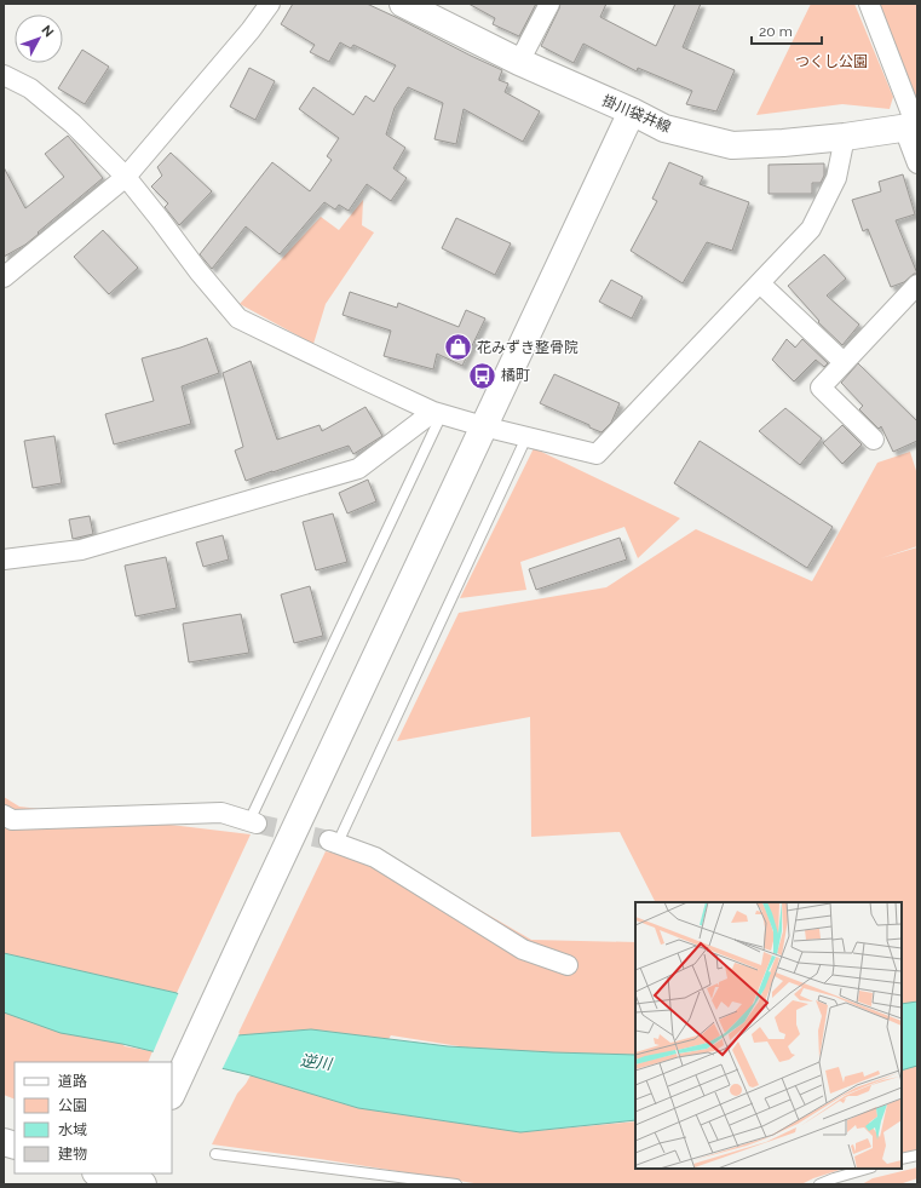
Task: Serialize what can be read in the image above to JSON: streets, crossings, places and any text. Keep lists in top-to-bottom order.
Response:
{
  "streets": {
    "street": ["掛川袋井線"]
  },
  "water": ["逆川"],
  "parks": ["つくし公園"],
  "places": {
    "shop": ["花みずき整骨院"],
    "bus stop": ["橘町"]
  },
  "legend": [
    "道路",
    "公園",
    "水域",
    "建物"
  ],
  "scale_bar": "20 m",
  "north": "top right"
}
